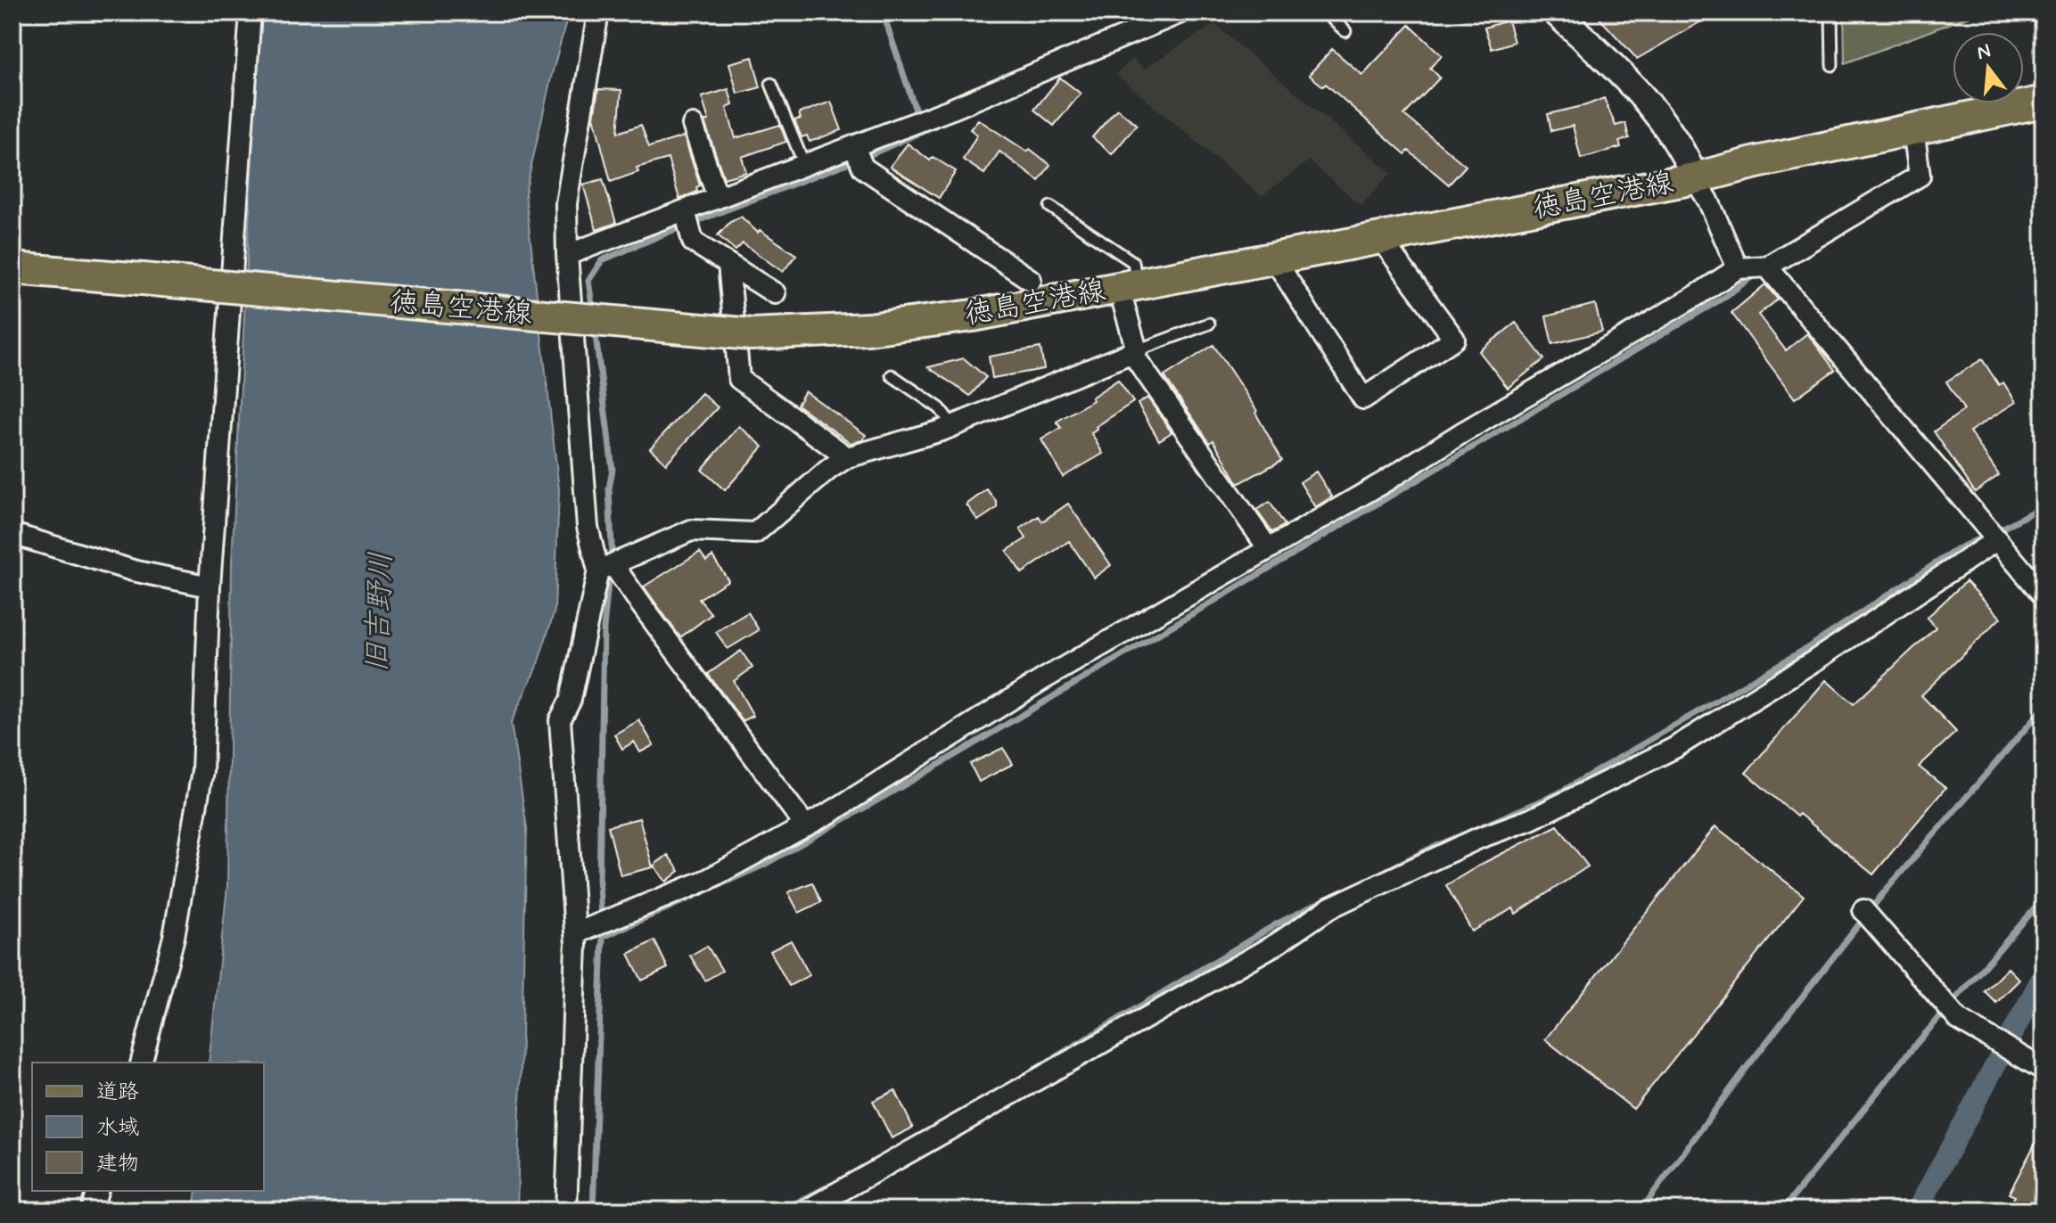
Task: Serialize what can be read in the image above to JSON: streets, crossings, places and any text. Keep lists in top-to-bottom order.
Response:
{
  "streets": {
    "main road": ["徳島空港線"]
  },
  "water": ["旧吉野川"],
  "legend": ["道路", "水域", "建物"],
  "north": "top"
}
